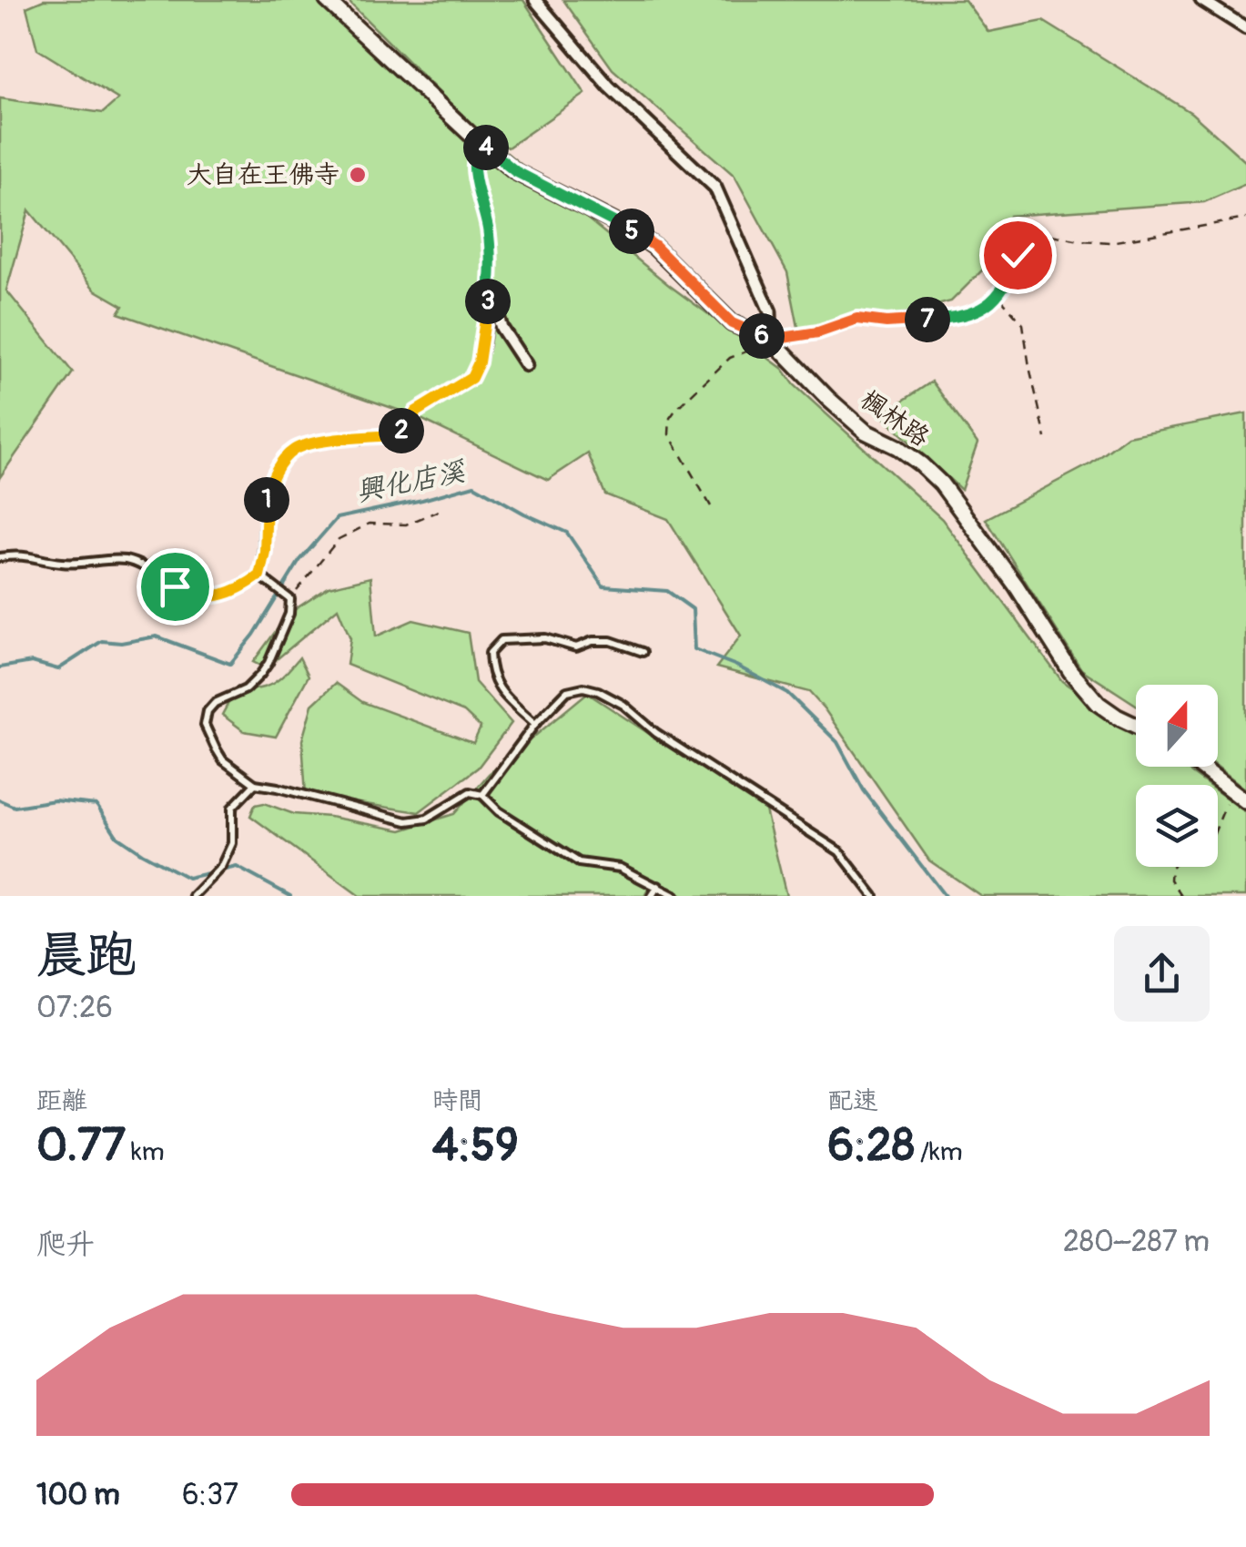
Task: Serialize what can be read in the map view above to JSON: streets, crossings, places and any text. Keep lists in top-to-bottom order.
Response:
{
  "streets": {
    "street": ["楓林路"]
  },
  "water": ["興化店溪"],
  "places": ["大自在王佛寺"],
  "north": "top",
  "page": {
    "pins": [
      "4",
      "5",
      "3",
      "7",
      "6",
      "2",
      "1"
    ],
    "heading": ["晨跑", "07:26"],
    "stats": [
      ["距離", "0.77 km"],
      ["時間", "4:59"],
      ["配速", "6:28 /km"]
    ],
    "chart": ["爬升", "280–287 m"],
    "list": [
      {
        "name": "100 m",
        "note": "6:37"
      }
    ]
  }
}
